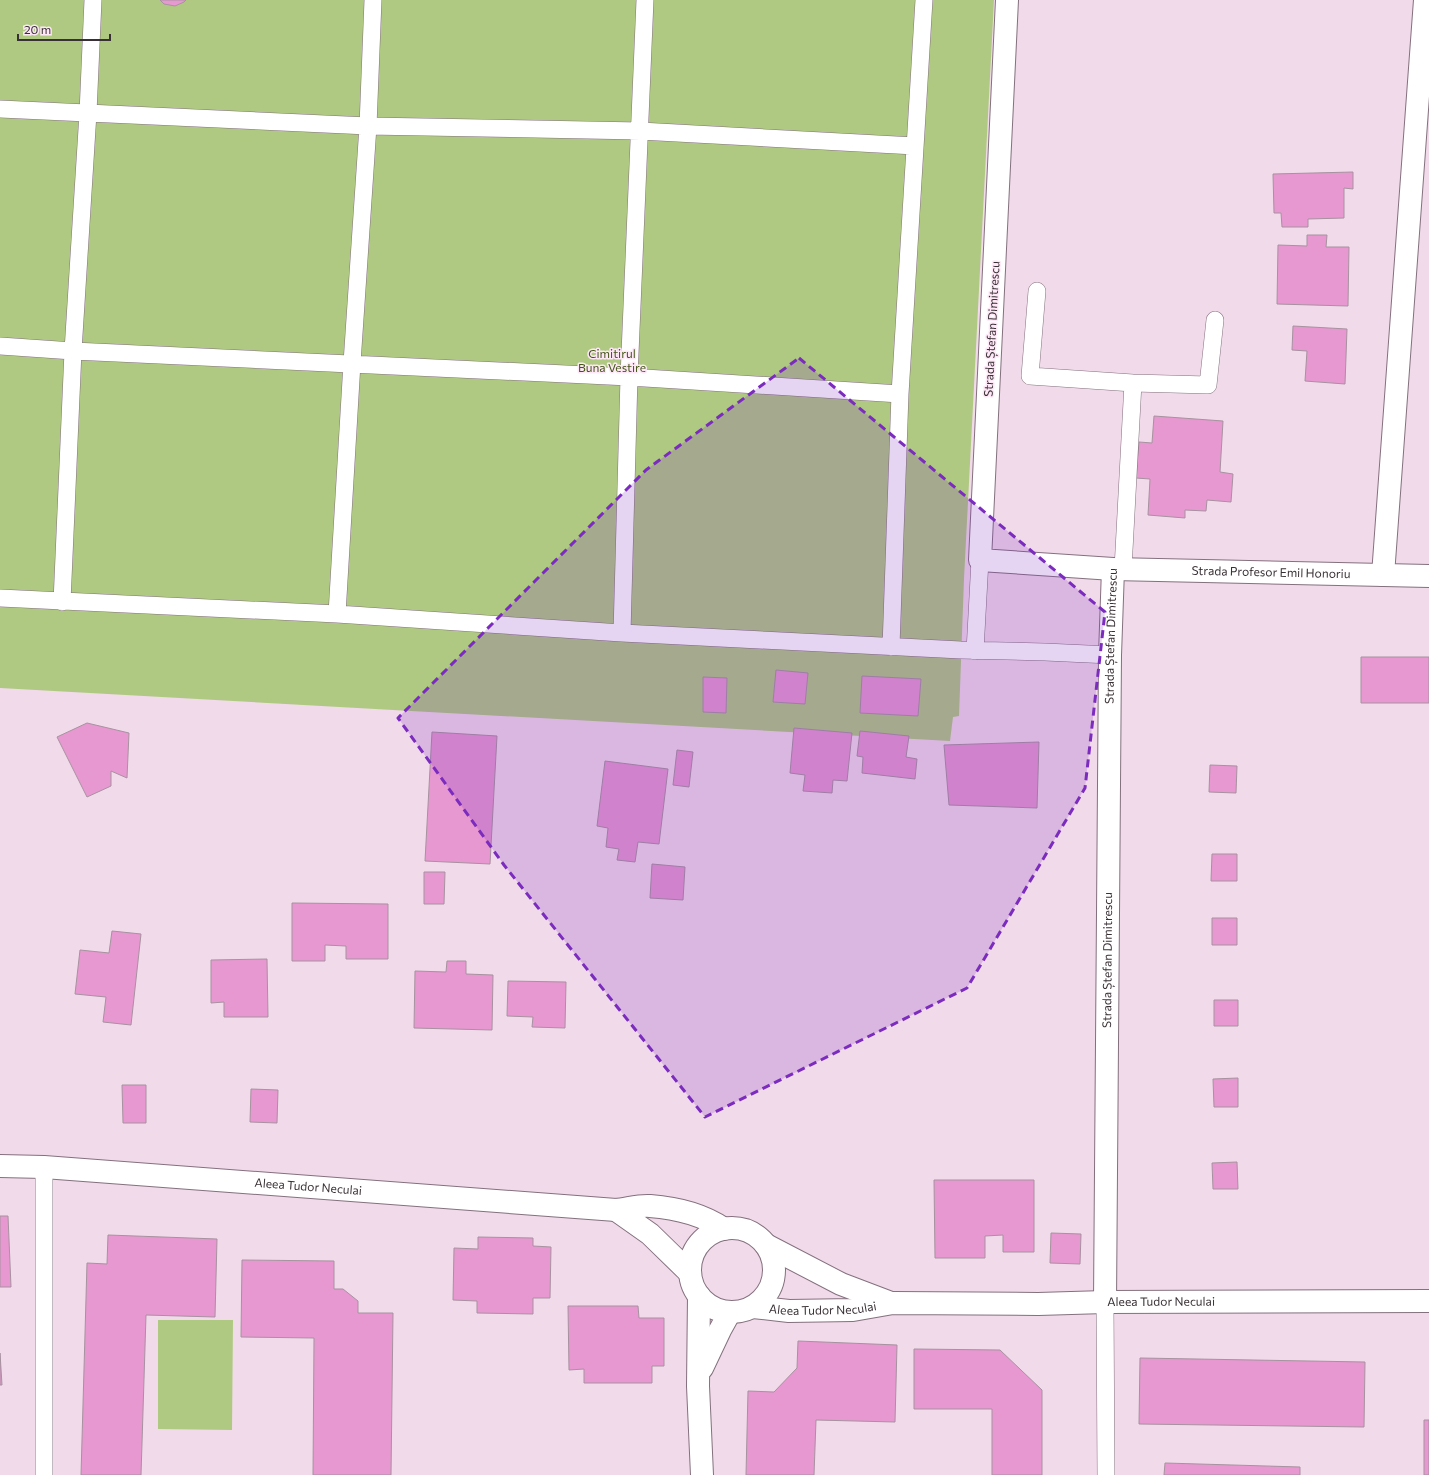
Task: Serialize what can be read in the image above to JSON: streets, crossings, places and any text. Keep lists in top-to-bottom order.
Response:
{
  "streets": {
    "street": ["Strada Ștefan Dimitrescu", "Strada Profesor Emil Honoriu", "Aleea Tudor Neculai"]
  },
  "crossings": [
    ["Strada Ștefan Dimitrescu", "Strada Profesor Emil Honoriu"],
    ["Strada Ștefan Dimitrescu", "Aleea Tudor Neculai"]
  ],
  "parks": ["Cimitirul Buna Vestire"],
  "scale_bar": "20 m"
}
